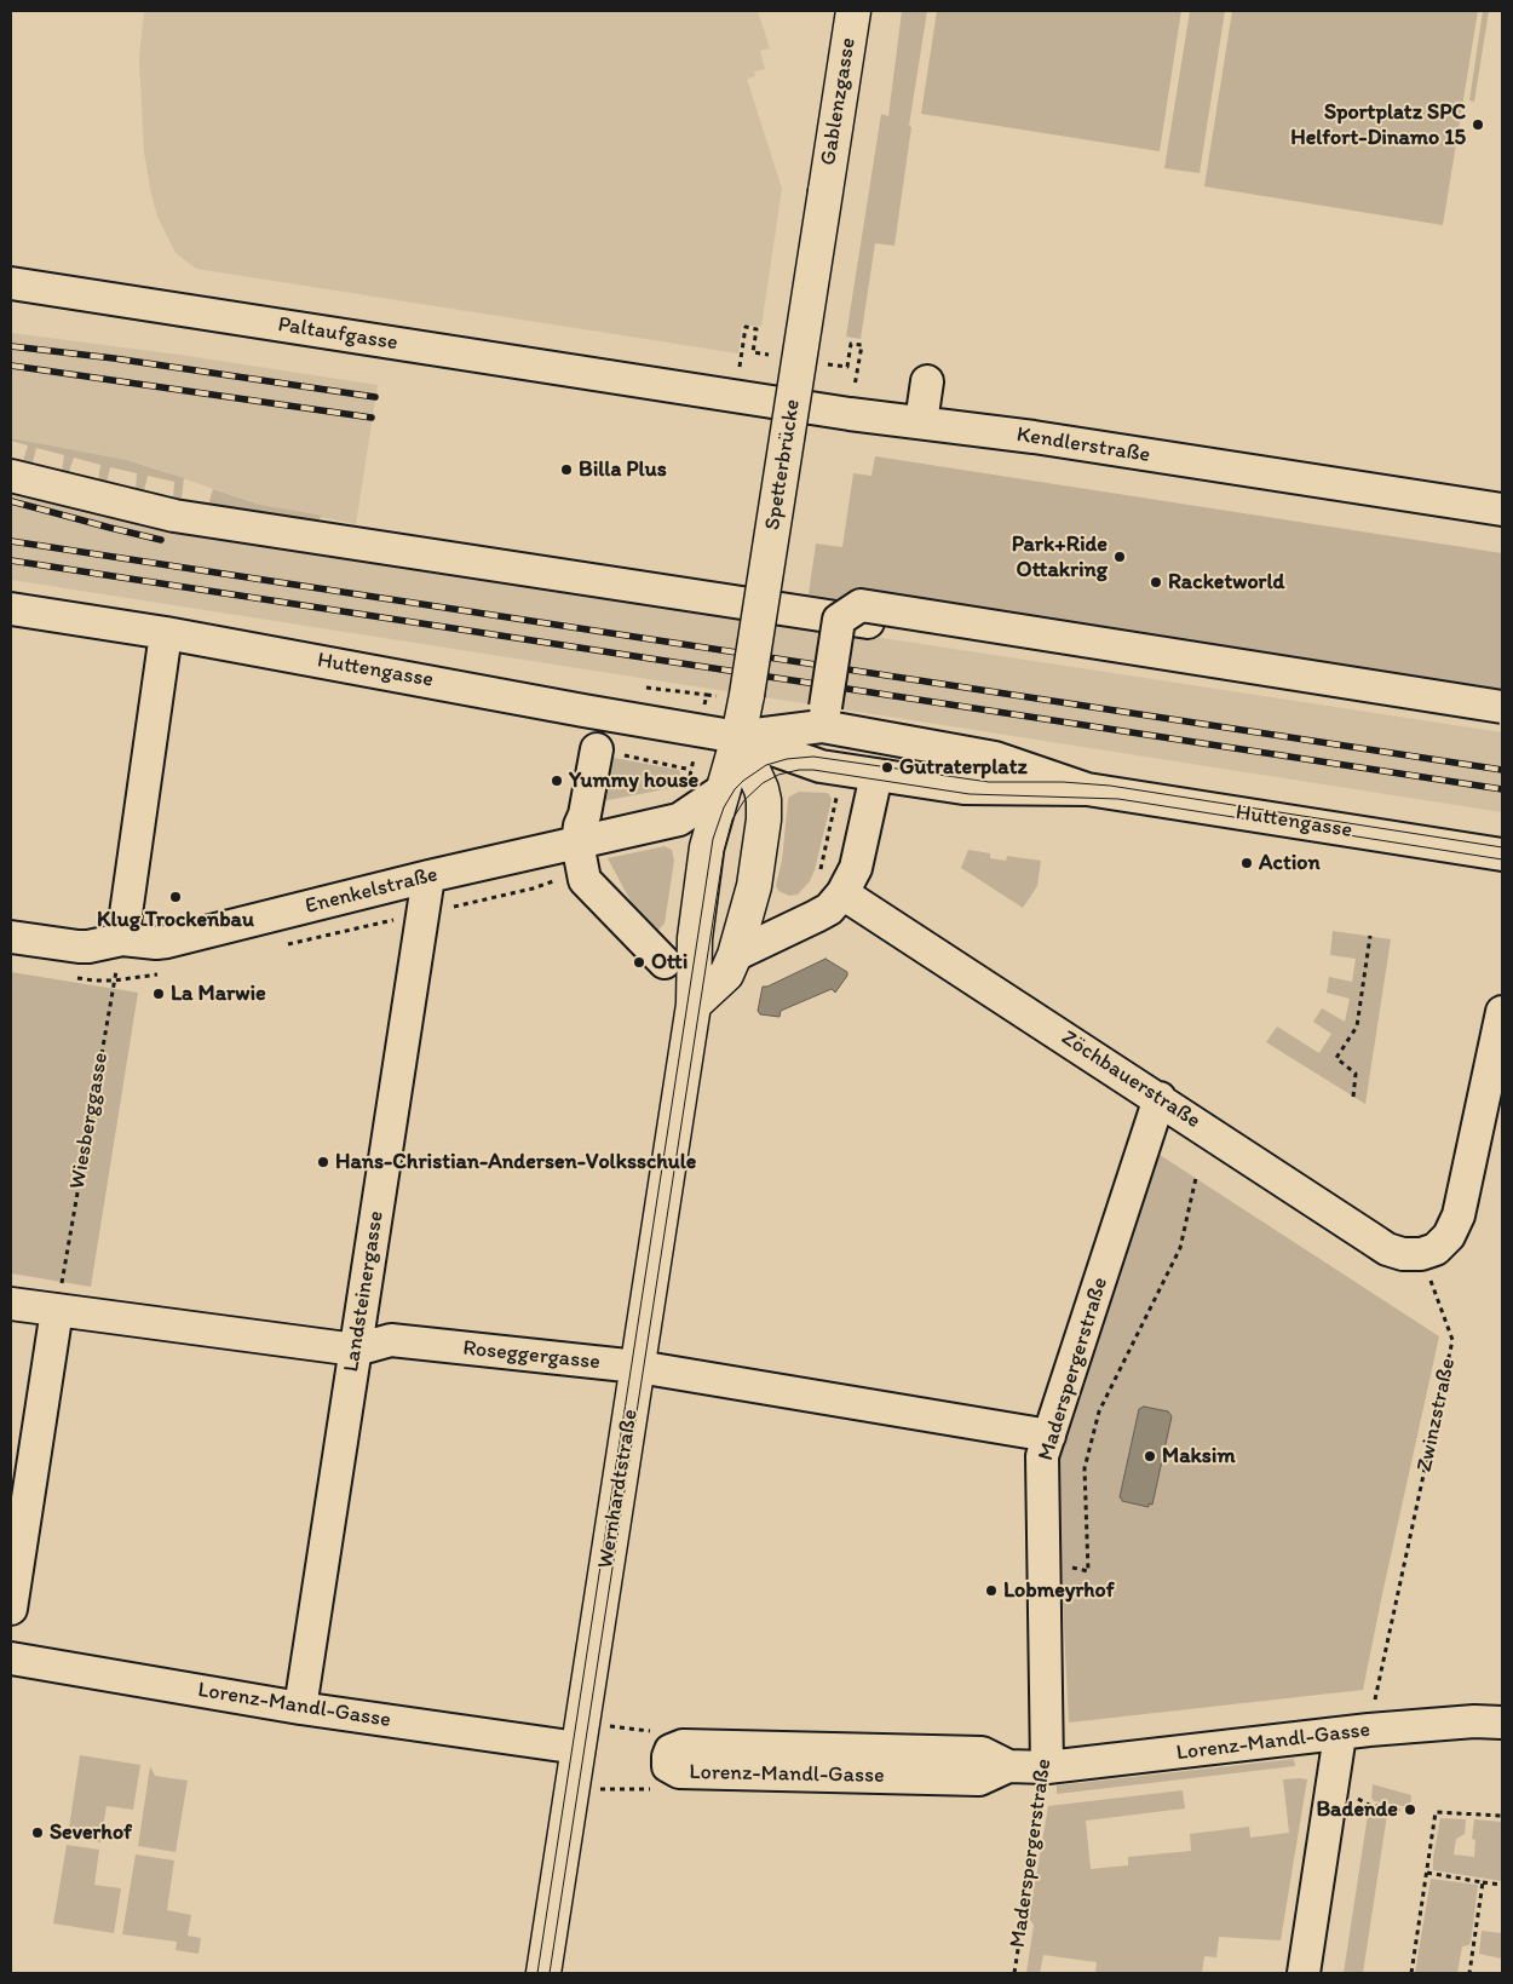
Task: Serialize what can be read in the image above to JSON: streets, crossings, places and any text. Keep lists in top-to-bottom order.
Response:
{
  "streets": {
    "main road": ["Gablenzgasse", "Spetterbrücke", "Wernhardtstraße"],
    "street": [
      "Paltaufgasse",
      "Kendlerstraße",
      "Huttengasse",
      "Enenkelstraße",
      "Zöchbauerstraße",
      "Landsteinergasse",
      "Roseggergasse",
      "Maderspergerstraße",
      "Lorenz-Mandl-Gasse"
    ],
    "path": ["Wiesberggasse", "Zwinzstraße"]
  },
  "crossings": [
    ["Gablenzgasse", "Spetterbrücke"],
    ["Paltaufgasse", "Kendlerstraße"],
    ["Spetterbrücke", "Huttengasse"],
    ["Spetterbrücke", "Wernhardtstraße"],
    ["Huttengasse", "Wernhardtstraße"],
    ["Enenkelstraße", "Wiesberggasse"],
    ["Enenkelstraße", "Landsteinergasse"],
    ["Enenkelstraße", "Wernhardtstraße"],
    ["Zöchbauerstraße", "Maderspergerstraße"],
    ["Zöchbauerstraße", "Zwinzstraße"],
    ["Wiesberggasse", "Roseggergasse"],
    ["Landsteinergasse", "Roseggergasse"],
    ["Landsteinergasse", "Lorenz-Mandl-Gasse"],
    ["Roseggergasse", "Maderspergerstraße"],
    ["Roseggergasse", "Wernhardtstraße"],
    ["Maderspergerstraße", "Lorenz-Mandl-Gasse"],
    ["Zwinzstraße", "Lorenz-Mandl-Gasse"],
    ["Wernhardtstraße", "Lorenz-Mandl-Gasse"]
  ],
  "places": [
    "Sportplatz SPC Helfort-Dinamo 15",
    "Billa Plus",
    "Park+Ride Ottakring",
    "Racketworld",
    "Gutraterplatz",
    "Yummy house",
    "Action",
    "Klug Trockenbau",
    "Otti",
    "La Marwie",
    "Hans-Christian-Andersen-Volksschule",
    "Maksim",
    "Lobmeyrhof",
    "Badende",
    "Severhof"
  ]
}
